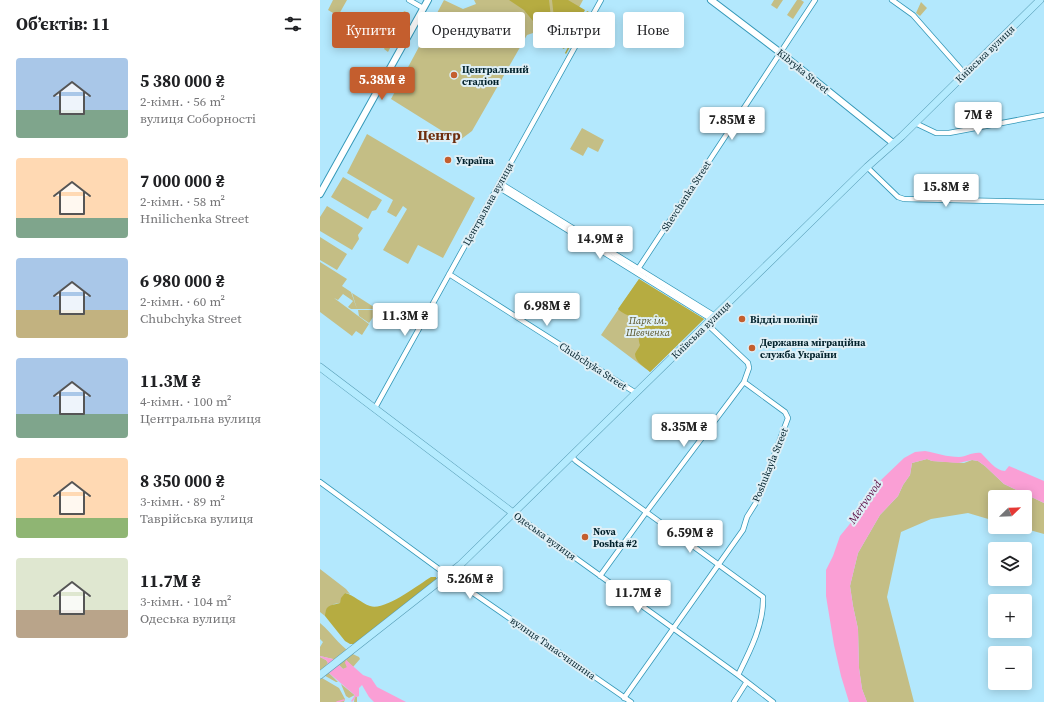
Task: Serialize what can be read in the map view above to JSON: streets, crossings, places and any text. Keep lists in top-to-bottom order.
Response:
{
  "streets": {
    "main road": ["Київська вулиця", "Kibryka Street", "Одеська вулиця"],
    "street": [
      "Shevchenka Street",
      "Центральна вулиця",
      "Chubchyka Street",
      "Poshukayla Street",
      "вулиця Танасчишина"
    ]
  },
  "crossings": [
    ["Київська вулиця", "Kibryka Street"],
    ["Київська вулиця", "Chubchyka Street"],
    ["Київська вулиця", "Одеська вулиця"],
    ["Київська вулиця", "вулиця Танасчишина"],
    ["Kibryka Street", "Shevchenka Street"],
    ["Центральна вулиця", "Chubchyka Street"],
    ["Центральна вулиця", "Одеська вулиця"],
    ["Poshukayla Street", "Одеська вулиця"],
    ["Poshukayla Street", "вулиця Танасчишина"]
  ],
  "districts": ["Центр"],
  "water": ["Mertvovod"],
  "parks": ["Парк ім. Шевченка"],
  "places": [
    "Центральний стадіон",
    "Україна",
    "Відділ поліції",
    "Державна міграційна служба України",
    "Nova Poshta #2"
  ],
  "north": "top right",
  "page": {
    "heading": "Об’єктів: 11",
    "chip": [
      "Купити",
      "Орендувати",
      "Фільтри",
      "Нове"
    ],
    "list": [
      {
        "name": "5 380 000 ₴",
        "note": "2-кімн. · 56 m² · вулиця Соборності"
      },
      {
        "name": "7 000 000 ₴",
        "note": "2-кімн. · 58 m² · Hnilichenka Street"
      },
      {
        "name": "6 980 000 ₴",
        "note": "2-кімн. · 60 m² · Chubchyka Street"
      },
      {
        "name": "11.3M ₴",
        "note": "4-кімн. · 100 m² · Центральна вулиця"
      },
      {
        "name": "8 350 000 ₴",
        "note": "3-кімн. · 89 m² · Таврійська вулиця"
      },
      {
        "name": "11.7M ₴",
        "note": "3-кімн. · 104 m² · Одеська вулиця"
      }
    ],
    "price": [
      "5.38M ₴",
      "7M ₴",
      "7.85M ₴",
      "15.8M ₴",
      "14.9M ₴",
      "6.98M ₴",
      "11.3M ₴",
      "8.35M ₴",
      "6.59M ₴",
      "5.26M ₴",
      "11.7M ₴"
    ],
    "map_buttons": ["+", "−"]
  }
}
